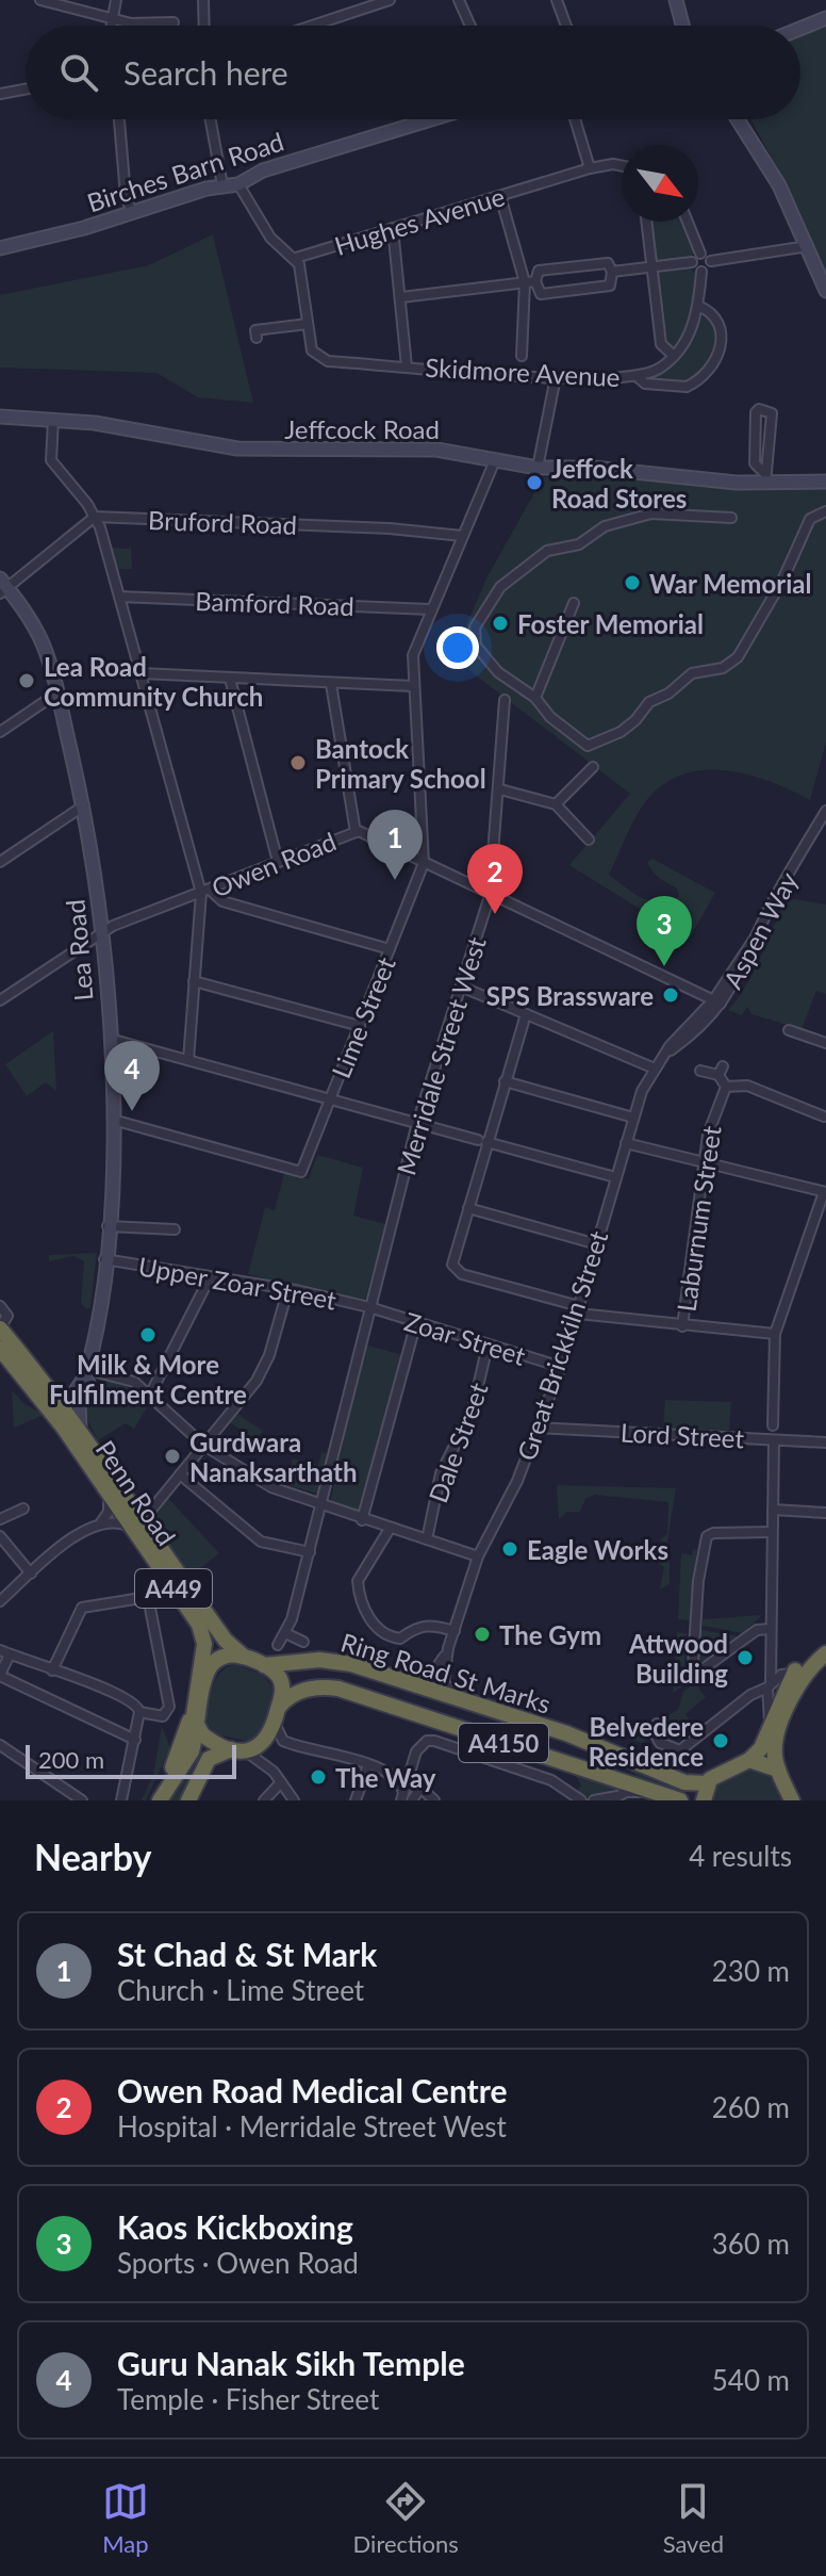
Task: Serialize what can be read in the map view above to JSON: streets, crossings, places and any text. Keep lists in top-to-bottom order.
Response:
{
  "streets": {
    "highway": [
      "Penn Road",
      "A449",
      "Ring Road St Marks",
      "A4150"
    ],
    "street": [
      "Birches Barn Road",
      "Hughes Avenue",
      "Skidmore Avenue",
      "Jeffcock Road",
      "Bruford Road",
      "Bamford Road",
      "Owen Road",
      "Aspen Way",
      "Lea Road",
      "Lime Street",
      "Merridale Street West",
      "Laburnum Street",
      "Upper Zoar Street",
      "Zoar Street",
      "Great Brickkiln Street",
      "Lord Street",
      "Dale Street"
    ]
  },
  "crossings": [
    ["Owen Road", "Aspen Way"],
    ["Owen Road", "Lea Road"],
    ["Owen Road", "Lime Street"],
    ["Owen Road", "Merridale Street West"],
    ["Owen Road", "Great Brickkiln Street"],
    ["Aspen Way", "Great Brickkiln Street"],
    ["Lea Road", "Lime Street"],
    ["Lea Road", "Upper Zoar Street"],
    ["Lea Road", "Penn Road"],
    ["Merridale Street West", "Upper Zoar Street"],
    ["Merridale Street West", "Zoar Street"],
    ["Upper Zoar Street", "Zoar Street"],
    ["Zoar Street", "Great Brickkiln Street"],
    ["Zoar Street", "Dale Street"],
    ["Great Brickkiln Street", "Lord Street"],
    ["Great Brickkiln Street", "Ring Road St Marks"],
    ["Penn Road", "Ring Road St Marks"],
    ["Penn Road", "A4150"],
    ["Ring Road St Marks", "A4150"]
  ],
  "places": [
    "Jeffock Road Stores",
    "War Memorial",
    "Foster Memorial",
    "Lea Road Community Church",
    "Bantock Primary School",
    "SPS Brassware",
    "Milk & More Fulfilment Centre",
    "Gurdwara Nanaksarthath",
    "Eagle Works",
    "The Gym",
    "Attwood Building",
    "Belvedere Residence",
    "The Way"
  ],
  "scale_bar": "200 m",
  "north": "bottom right",
  "page": {
    "search": "Search here",
    "pins": [
      "1",
      "2",
      "3",
      "4"
    ],
    "scale": "200 m",
    "heading": ["Nearby", "4 results"],
    "list": [
      {
        "mark": "1",
        "name": "St Chad & St Mark",
        "note": "Church · Lime Street",
        "value": "230 m"
      },
      {
        "mark": "2",
        "name": "Owen Road Medical Centre",
        "note": "Hospital · Merridale Street West",
        "value": "260 m"
      },
      {
        "mark": "3",
        "name": "Kaos Kickboxing",
        "note": "Sports · Owen Road",
        "value": "360 m"
      },
      {
        "mark": "4",
        "name": "Guru Nanak Sikh Temple",
        "note": "Temple · Fisher Street",
        "value": "540 m"
      }
    ],
    "nav": ["Map", "Directions", "Saved"]
  }
}
